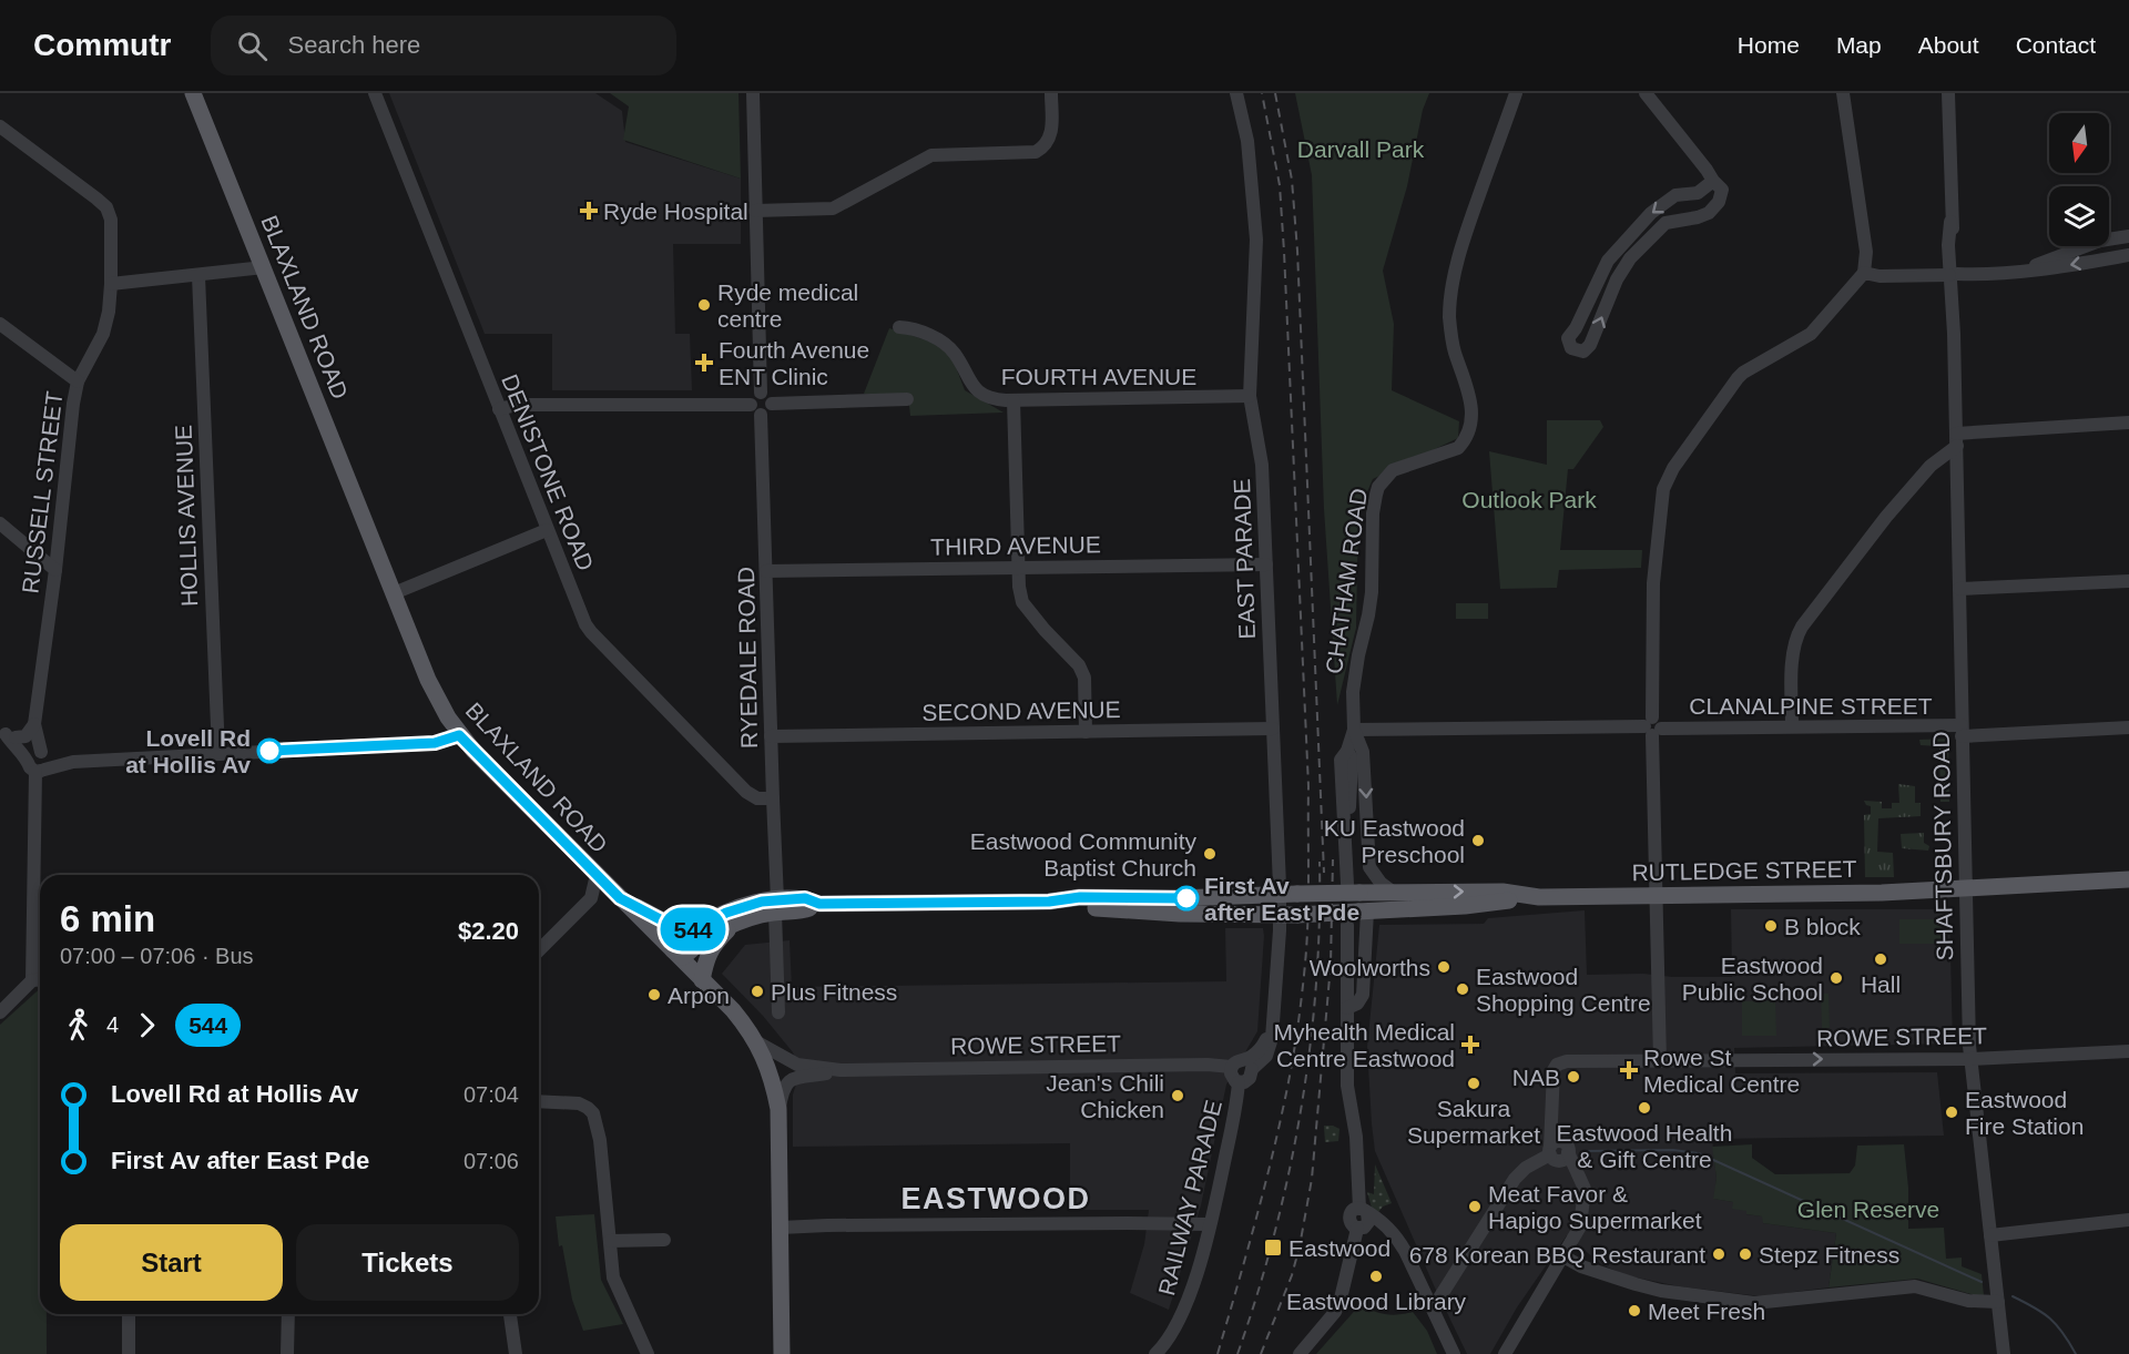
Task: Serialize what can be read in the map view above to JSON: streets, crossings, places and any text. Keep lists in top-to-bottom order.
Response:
{
  "streets": {
    "main road": ["BLAXLAND ROAD", "RUTLEDGE STREET"],
    "street": [
      "FOURTH AVENUE",
      "DENISTONE ROAD",
      "RUSSELL STREET",
      "HOLLIS AVENUE",
      "THIRD AVENUE",
      "EAST PARADE",
      "CHATHAM ROAD",
      "RYEDALE ROAD",
      "CLANALPINE STREET",
      "SECOND AVENUE",
      "SHAFTSBURY ROAD",
      "ROWE STREET",
      "RAILWAY PARADE"
    ]
  },
  "crossings": [
    ["BLAXLAND ROAD", "ROWE STREET"],
    ["FOURTH AVENUE", "EAST PARADE"],
    ["DENISTONE ROAD", "RYEDALE ROAD"],
    ["THIRD AVENUE", "EAST PARADE"],
    ["THIRD AVENUE", "RYEDALE ROAD"],
    ["EAST PARADE", "SECOND AVENUE"],
    ["EAST PARADE", "RUTLEDGE STREET"],
    ["EAST PARADE", "ROWE STREET"],
    ["EAST PARADE", "RAILWAY PARADE"],
    ["CHATHAM ROAD", "CLANALPINE STREET"],
    ["CHATHAM ROAD", "RUTLEDGE STREET"],
    ["RYEDALE ROAD", "SECOND AVENUE"],
    ["CLANALPINE STREET", "SHAFTSBURY ROAD"],
    ["SHAFTSBURY ROAD", "RUTLEDGE STREET"],
    ["SHAFTSBURY ROAD", "ROWE STREET"],
    ["ROWE STREET", "RAILWAY PARADE"]
  ],
  "districts": ["EASTWOOD"],
  "parks": ["Darvall Park", "Outlook Park", "Glen Reserve"],
  "places": {
    "health": [
      "Ryde Hospital",
      "Fourth Avenue ENT Clinic",
      "Myhealth Medical Centre Eastwood",
      "Rowe St Medical Centre"
    ],
    "other": [
      "Ryde medical centre",
      "Lovell Rd at Hollis Av",
      "KU Eastwood Preschool",
      "Eastwood Community Baptist Church",
      "First Av after East Pde",
      "B block",
      "Hall",
      "Woolworths",
      "Eastwood Public School",
      "Eastwood Shopping Centre",
      "Plus Fitness",
      "Arpon",
      "NAB",
      "Sakura Supermarket",
      "Jean's Chili Chicken",
      "Eastwood Health & Gift Centre",
      "Eastwood Fire Station",
      "Meat Favor & Hapigo Supermarket",
      "678 Korean BBQ Restaurant",
      "Stepz Fitness",
      "Eastwood Library",
      "Meet Fresh"
    ],
    "transit": ["Eastwood"]
  },
  "lines": ["bus line 544"],
  "north": "bottom",
  "page": {
    "header": "Commutr",
    "search": "Search here",
    "nav": [
      "Home",
      "Map",
      "About",
      "Contact"
    ],
    "on_map": "544",
    "heading": ["6 min", "07:00 – 07:06 · Bus", "$2.20"],
    "legs": ["4", "544"],
    "list": [
      {
        "name": "Lovell Rd at Hollis Av",
        "value": "07:04"
      },
      {
        "name": "First Av after East Pde",
        "value": "07:06"
      }
    ],
    "buttons": ["Start", "Tickets"]
  }
}
